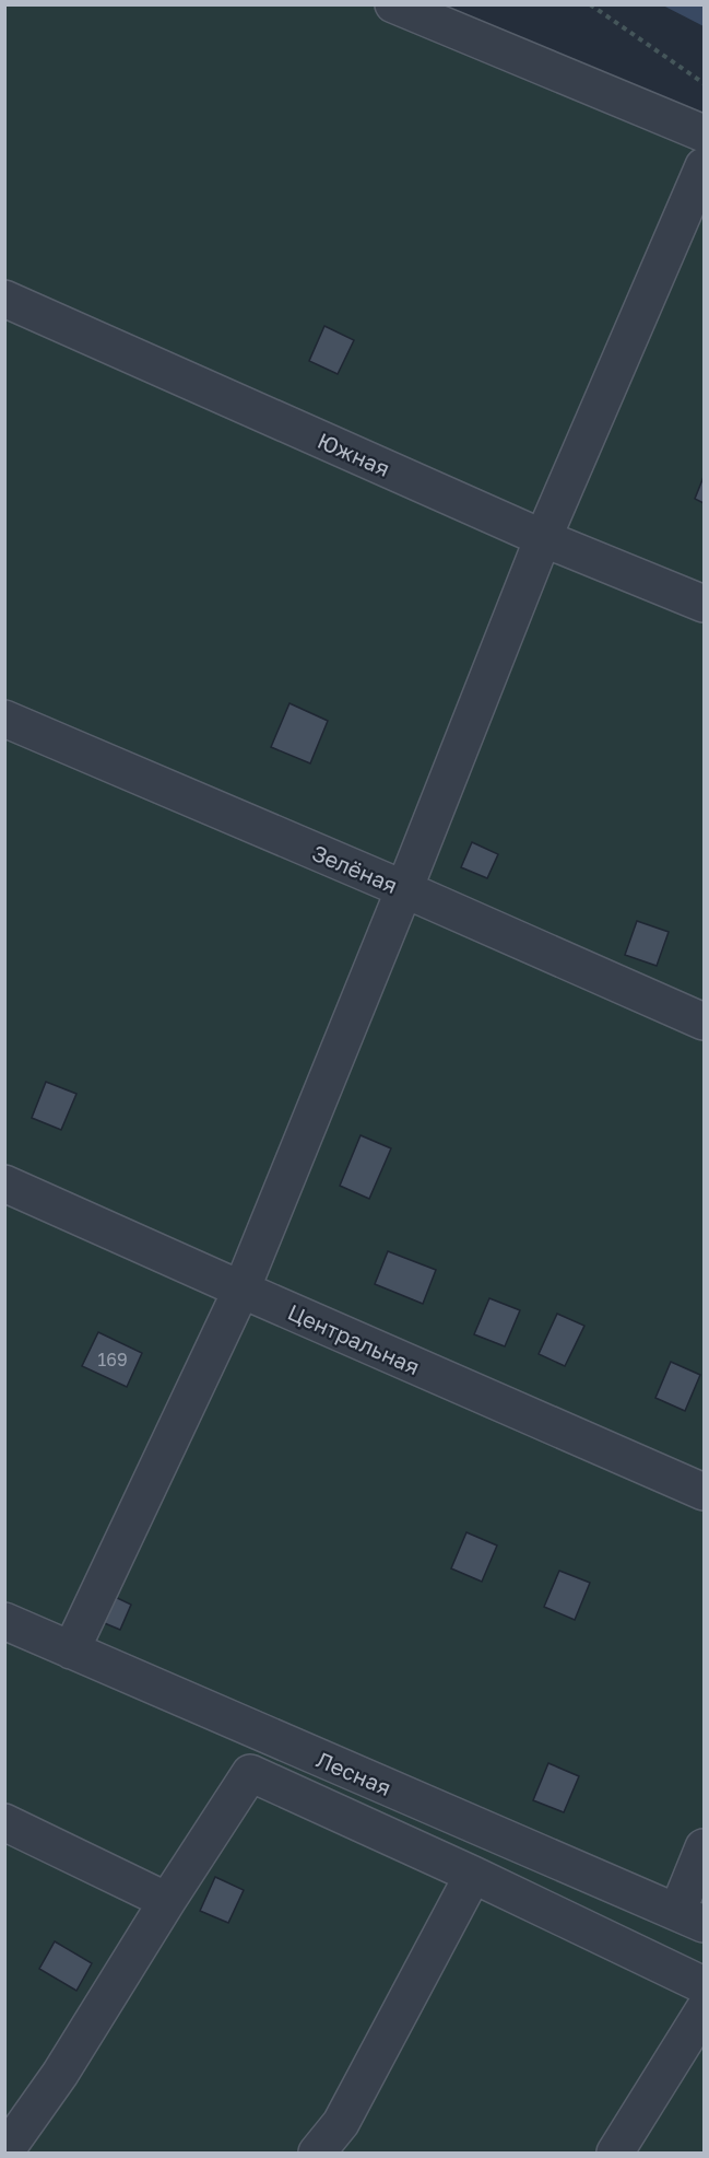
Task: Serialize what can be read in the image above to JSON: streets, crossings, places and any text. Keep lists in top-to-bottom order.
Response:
{
  "streets": {
    "lane": [
      "Южная",
      "Зелёная",
      "Центральная",
      "Лесная"
    ]
  },
  "house_numbers": ["169"]
}
